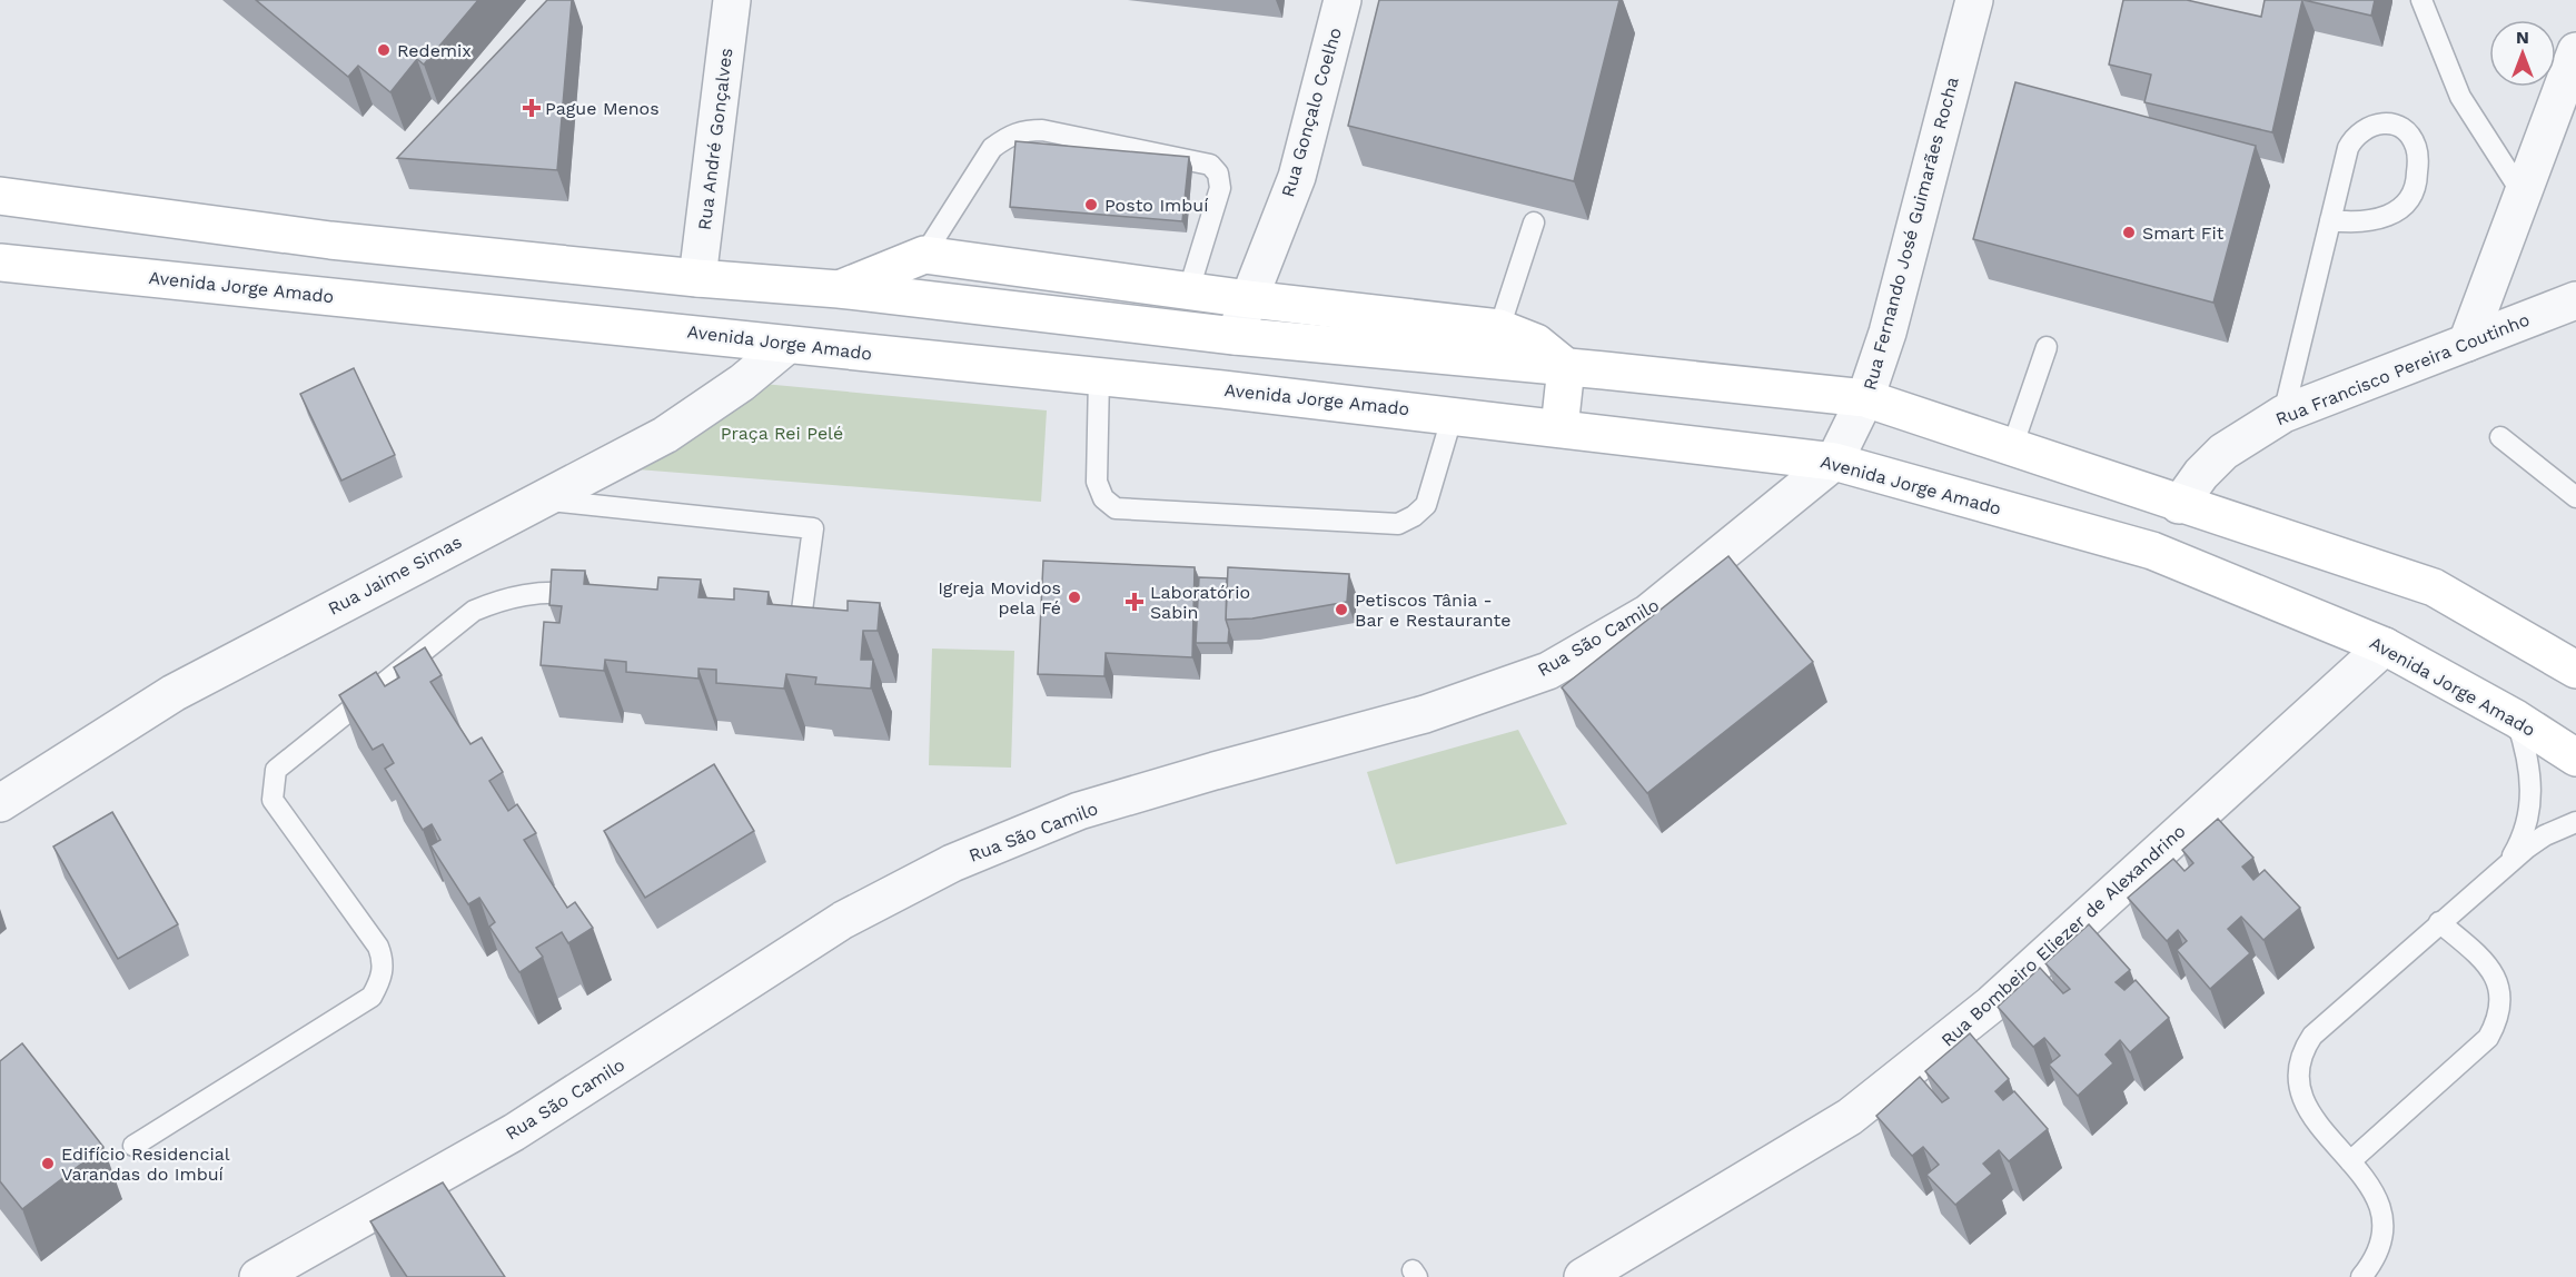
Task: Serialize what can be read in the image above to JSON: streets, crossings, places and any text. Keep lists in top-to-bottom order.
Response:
{
  "streets": {
    "main road": ["Avenida Jorge Amado"],
    "street": [
      "Rua Gonçalo Coelho",
      "Rua André Gonçalves",
      "Rua Fernando José Guimarães Rocha",
      "Rua Francisco Pereira Coutinho",
      "Rua Jaime Simas",
      "Rua São Camilo",
      "Rua Bombeiro Eliezer de Alexandrino"
    ]
  },
  "crossings": [
    ["Rua Fernando José Guimarães Rocha", "Avenida Jorge Amado"],
    ["Rua Fernando José Guimarães Rocha", "Rua São Camilo"],
    ["Avenida Jorge Amado", "Rua Jaime Simas"],
    ["Avenida Jorge Amado", "Rua São Camilo"],
    ["Avenida Jorge Amado", "Rua Bombeiro Eliezer de Alexandrino"]
  ],
  "parks": ["Praça Rei Pelé"],
  "places": {
    "other": [
      "Redemix",
      "Posto Imbuí",
      "Smart Fit",
      "Igreja Movidos pela Fé",
      "Petiscos Tânia - Bar e Restaurante",
      "Edifício Residencial Varandas do Imbuí"
    ],
    "health": ["Pague Menos", "Laboratório Sabin"]
  },
  "north": "top"
}
